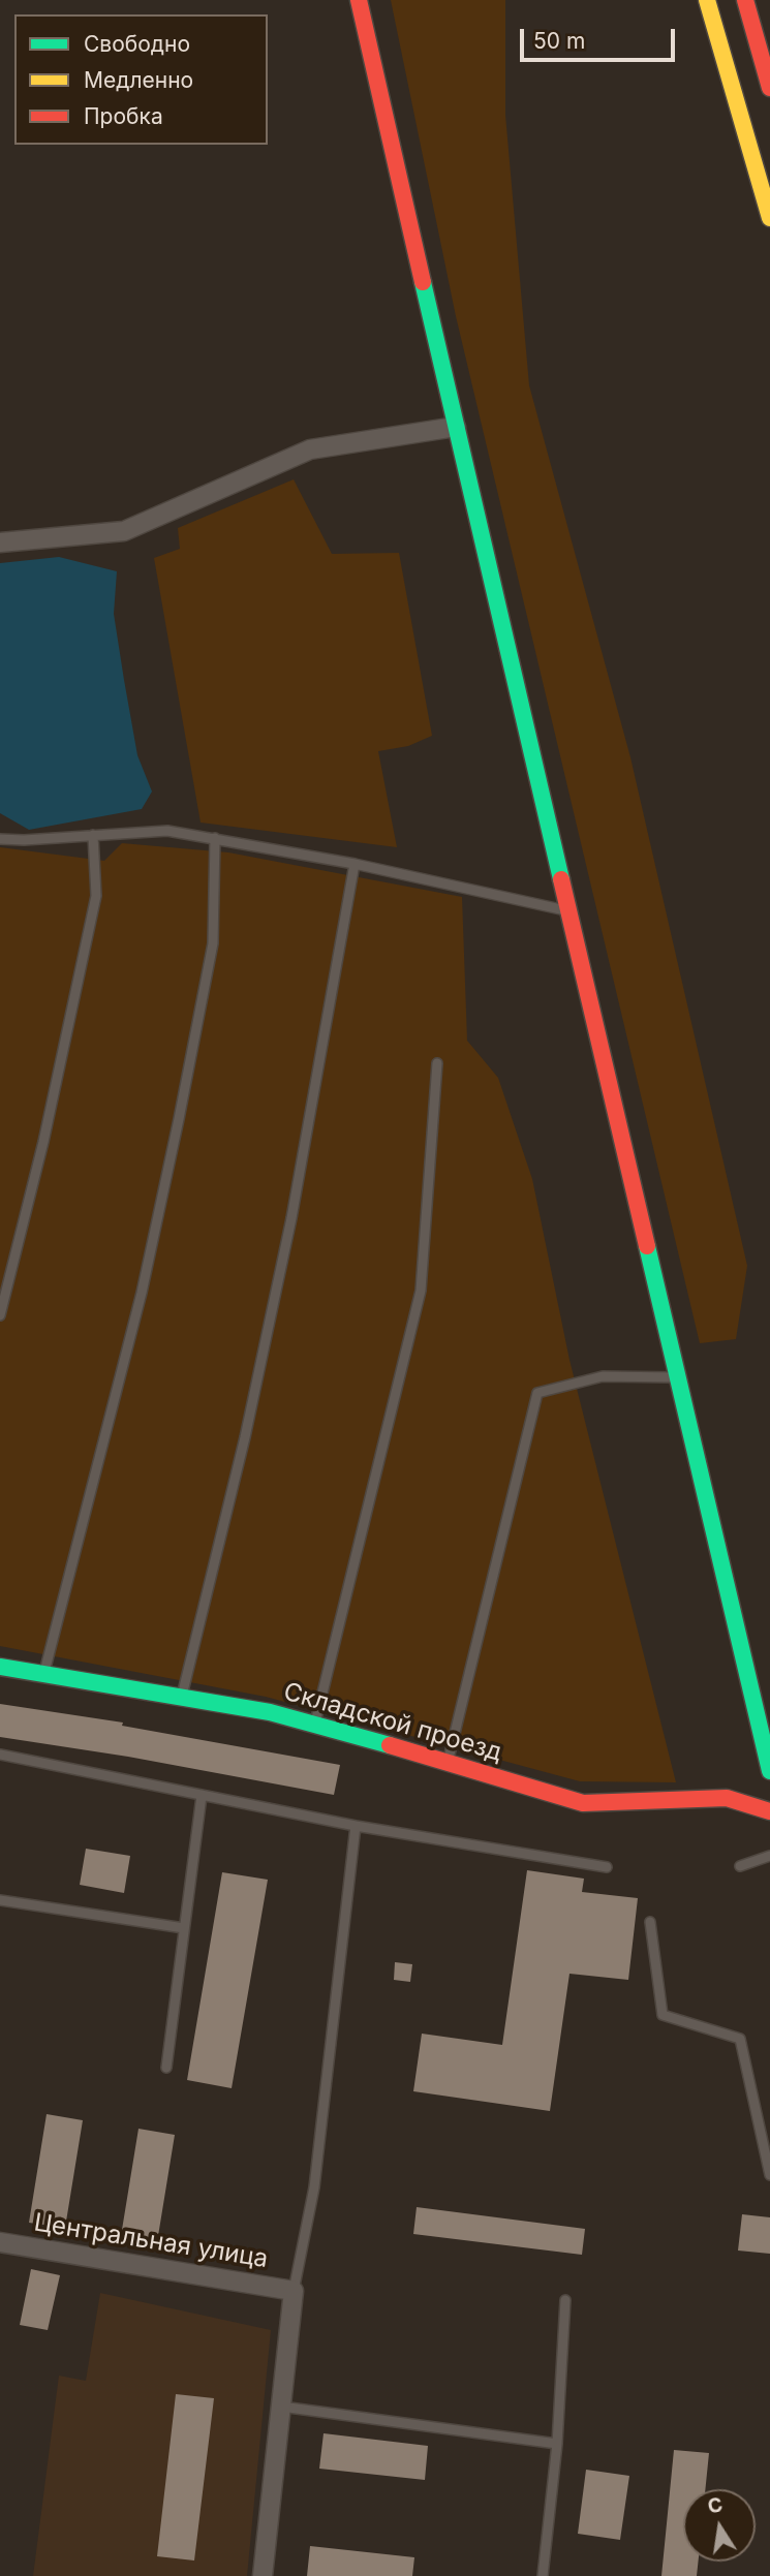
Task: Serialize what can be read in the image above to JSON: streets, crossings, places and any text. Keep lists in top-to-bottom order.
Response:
{
  "streets": {
    "main road": ["Складской проезд"],
    "street": ["Центральная улица"]
  },
  "legend": ["Свободно", "Медленно", "Пробка"],
  "scale_bar": "50 m",
  "north": "top"
}
